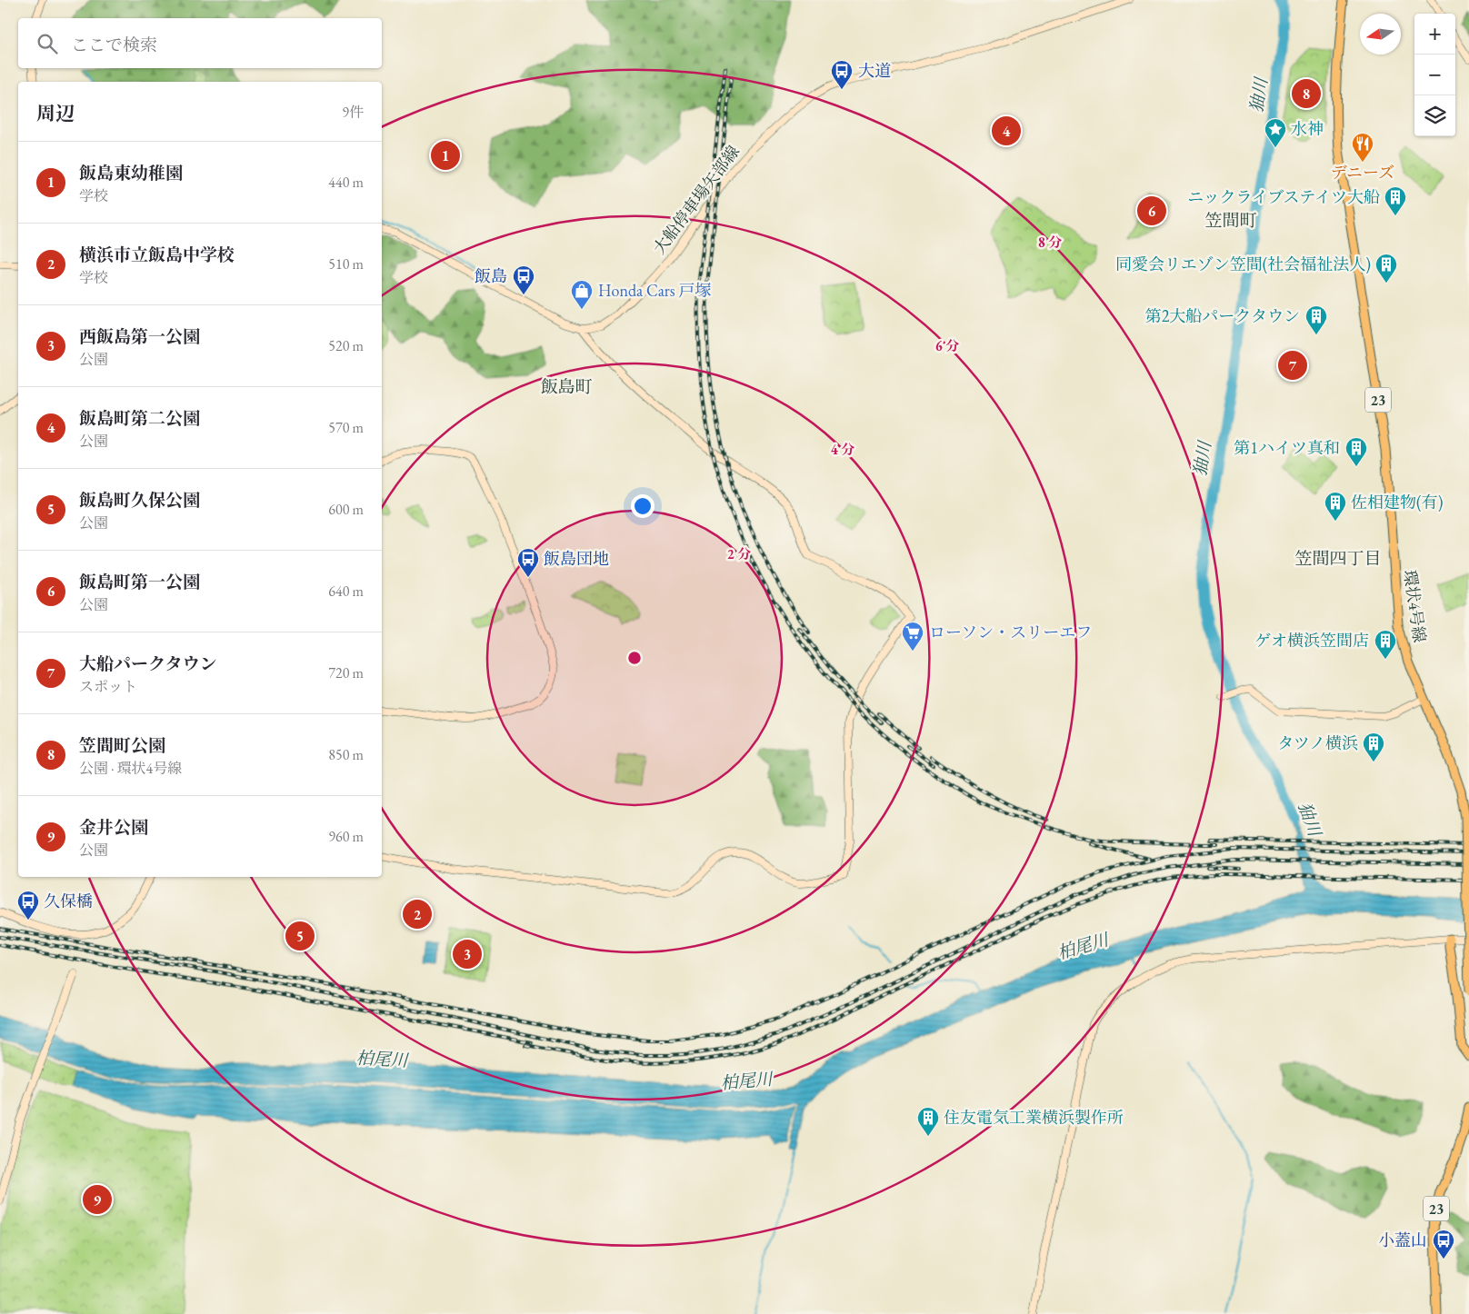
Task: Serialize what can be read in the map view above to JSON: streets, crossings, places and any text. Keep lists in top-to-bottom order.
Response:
{
  "streets": {
    "main road": ["23", "環状4号線"],
    "street": ["大船停車場矢部線"]
  },
  "districts": ["笠間町", "飯島町", "笠間四丁目"],
  "water": ["㹨川", "柏尾川"],
  "places": {
    "bus stop": [
      "大道",
      "飯島",
      "飯島団地",
      "久保橋",
      "小蓋山"
    ],
    "place": ["水神"],
    "restaurant": ["デニーズ"],
    "building": [
      "ニックライブステイツ大船",
      "同愛会リエゾン笠間(社会福祉法人)",
      "第2大船パークタウン",
      "第1ハイツ真和",
      "佐相建物(有)",
      "ゲオ横浜笠間店",
      "タツノ横浜",
      "住友電気工業横浜製作所"
    ],
    "shop": ["Honda Cars 戸塚"],
    "supermarket": ["ローソン・スリーエフ"]
  },
  "north": "left",
  "page": {
    "map_buttons": ["+", "−"],
    "search": "ここで検索",
    "pins": [
      "8",
      "4",
      "1",
      "6",
      "7",
      "2",
      "5",
      "3",
      "9"
    ],
    "heading": ["周辺", "9件"],
    "list": [
      {
        "mark": "1",
        "name": "飯島東幼稚園",
        "note": "学校",
        "value": "440 m"
      },
      {
        "mark": "2",
        "name": "横浜市立飯島中学校",
        "note": "学校",
        "value": "510 m"
      },
      {
        "mark": "3",
        "name": "西飯島第一公園",
        "note": "公園",
        "value": "520 m"
      },
      {
        "mark": "4",
        "name": "飯島町第二公園",
        "note": "公園",
        "value": "570 m"
      },
      {
        "mark": "5",
        "name": "飯島町久保公園",
        "note": "公園",
        "value": "600 m"
      },
      {
        "mark": "6",
        "name": "飯島町第一公園",
        "note": "公園",
        "value": "640 m"
      },
      {
        "mark": "7",
        "name": "大船パークタウン",
        "note": "スポット",
        "value": "720 m"
      },
      {
        "mark": "8",
        "name": "笠間町公園",
        "note": "公園 · 環状4号線",
        "value": "850 m"
      },
      {
        "mark": "9",
        "name": "金井公園",
        "note": "公園",
        "value": "960 m"
      }
    ]
  },
  "rings": [
    "8 分",
    "6 分",
    "4 分",
    "2 分"
  ]
}
